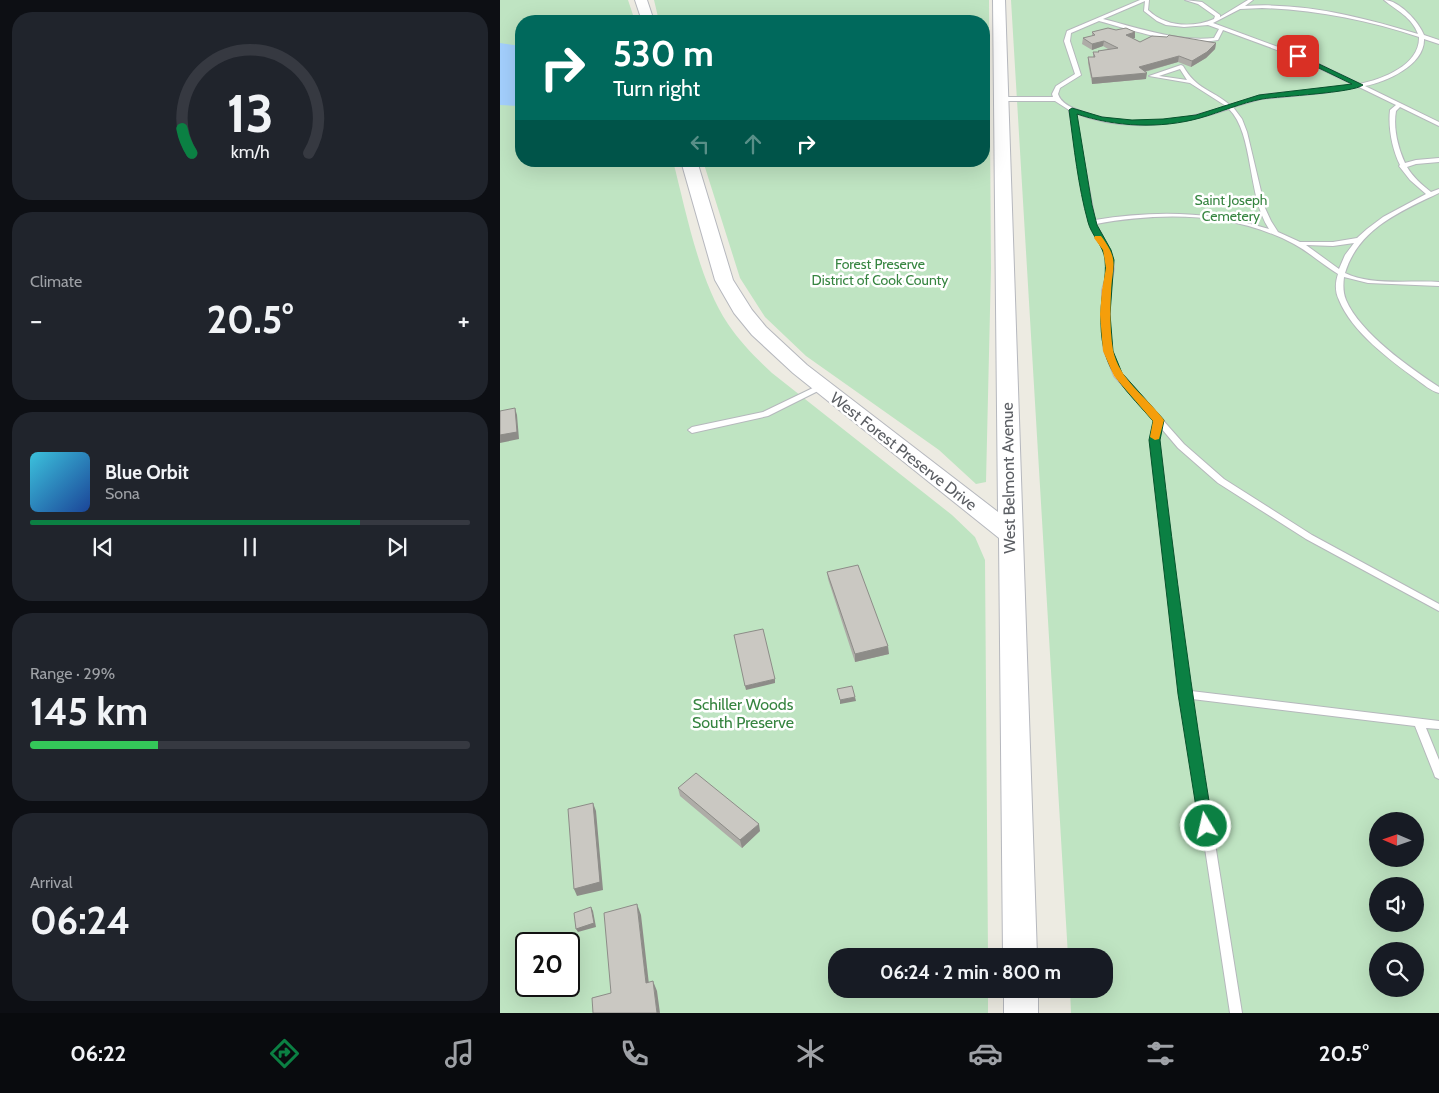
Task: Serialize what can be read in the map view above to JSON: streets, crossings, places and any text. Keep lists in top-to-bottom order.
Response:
{
  "streets": {
    "main road": ["West Forest Preserve Drive", "West Belmont Avenue"]
  },
  "crossings": [
    ["West Forest Preserve Drive", "West Belmont Avenue"]
  ],
  "parks": ["Saint Joseph Cemetery", "Forest Preserve District of Cook County", "Schiller Woods South Preserve"],
  "north": "left",
  "page": {
    "turn": ["530 m", "Turn right"],
    "tile": [
      "Climate",
      ["Range · 29%", "145 km"],
      ["Arrival", "06:24"]
    ],
    "heat": ["−", "20.5°", "+"],
    "song": ["Blue Orbit", "Sona"],
    "limit": "20",
    "trip": "06:24 · 2 min · 800 m",
    "tabs": ["06:22", "20.5°"],
    "gauge": ["13", "km/h"]
  }
}
